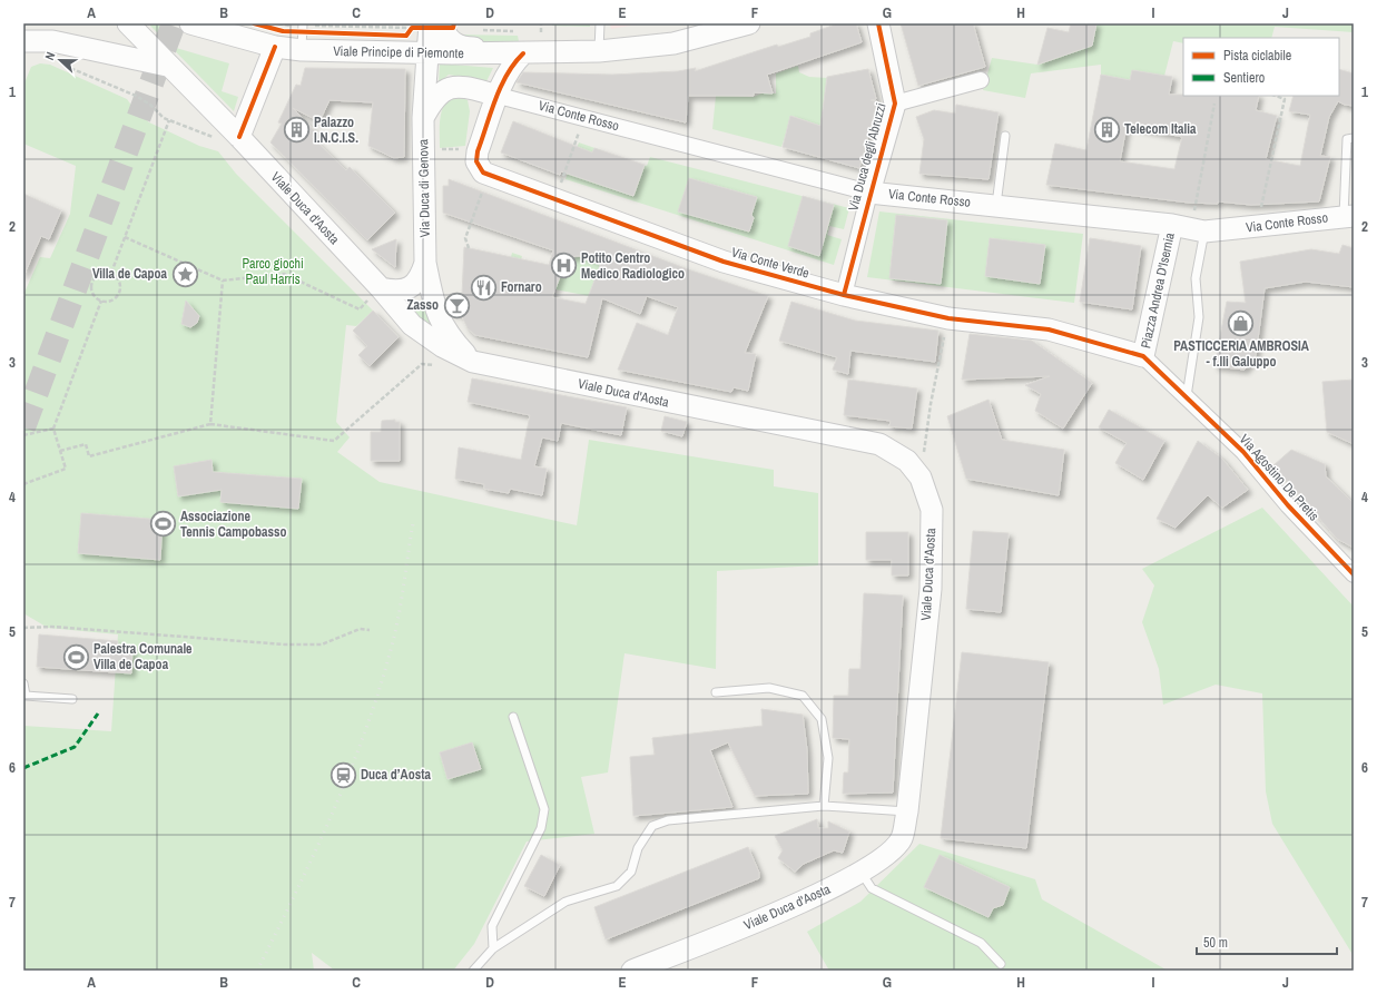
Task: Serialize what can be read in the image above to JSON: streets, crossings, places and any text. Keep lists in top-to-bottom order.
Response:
{
  "streets": {
    "street": [
      "Viale Principe di Piemonte",
      "Via Conte Rosso",
      "Via Duca degli Abruzzi",
      "Via Duca di Genova",
      "Viale Duca d'Aosta",
      "Via Conte Verde",
      "Piazza Andrea D'Isernia",
      "Via Agostino De Pretis"
    ]
  },
  "crossings": [
    ["Viale Principe di Piemonte", "Via Duca di Genova"],
    ["Via Conte Rosso", "Via Duca degli Abruzzi"],
    ["Via Conte Rosso", "Via Duca di Genova"],
    ["Via Conte Rosso", "Piazza Andrea D'Isernia"],
    ["Via Duca degli Abruzzi", "Via Conte Verde"],
    ["Via Duca di Genova", "Viale Duca d'Aosta"],
    ["Via Conte Verde", "Piazza Andrea D'Isernia"],
    ["Via Conte Verde", "Via Agostino De Pretis"],
    ["Piazza Andrea D'Isernia", "Via Agostino De Pretis"]
  ],
  "parks": ["Parco giochi Paul Harris"],
  "places": {
    "building": ["Telecom Italia", "Palazzo I.N.C.I.S."],
    "hospital": ["Potito Centro Medico Radiologico"],
    "place": ["Villa de Capoa"],
    "restaurant": ["Fornaro"],
    "bar": ["Zasso"],
    "shop": ["PASTICCERIA AMBROSIA - f.lli Galuppo"],
    "sports": ["Associazione Tennis Campobasso", "Palestra Comunale Villa de Capoa"],
    "station": ["Duca d’Aosta"]
  },
  "legend": ["Pista ciclabile", "Sentiero"],
  "scale_bar": "50 m",
  "north": "left",
  "grid": {
    "columns": [
      "A",
      "B",
      "C",
      "D",
      "E",
      "F",
      "G",
      "H",
      "I",
      "J"
    ],
    "rows": [
      "1",
      "2",
      "3",
      "4",
      "5",
      "6",
      "7"
    ]
  }
}
